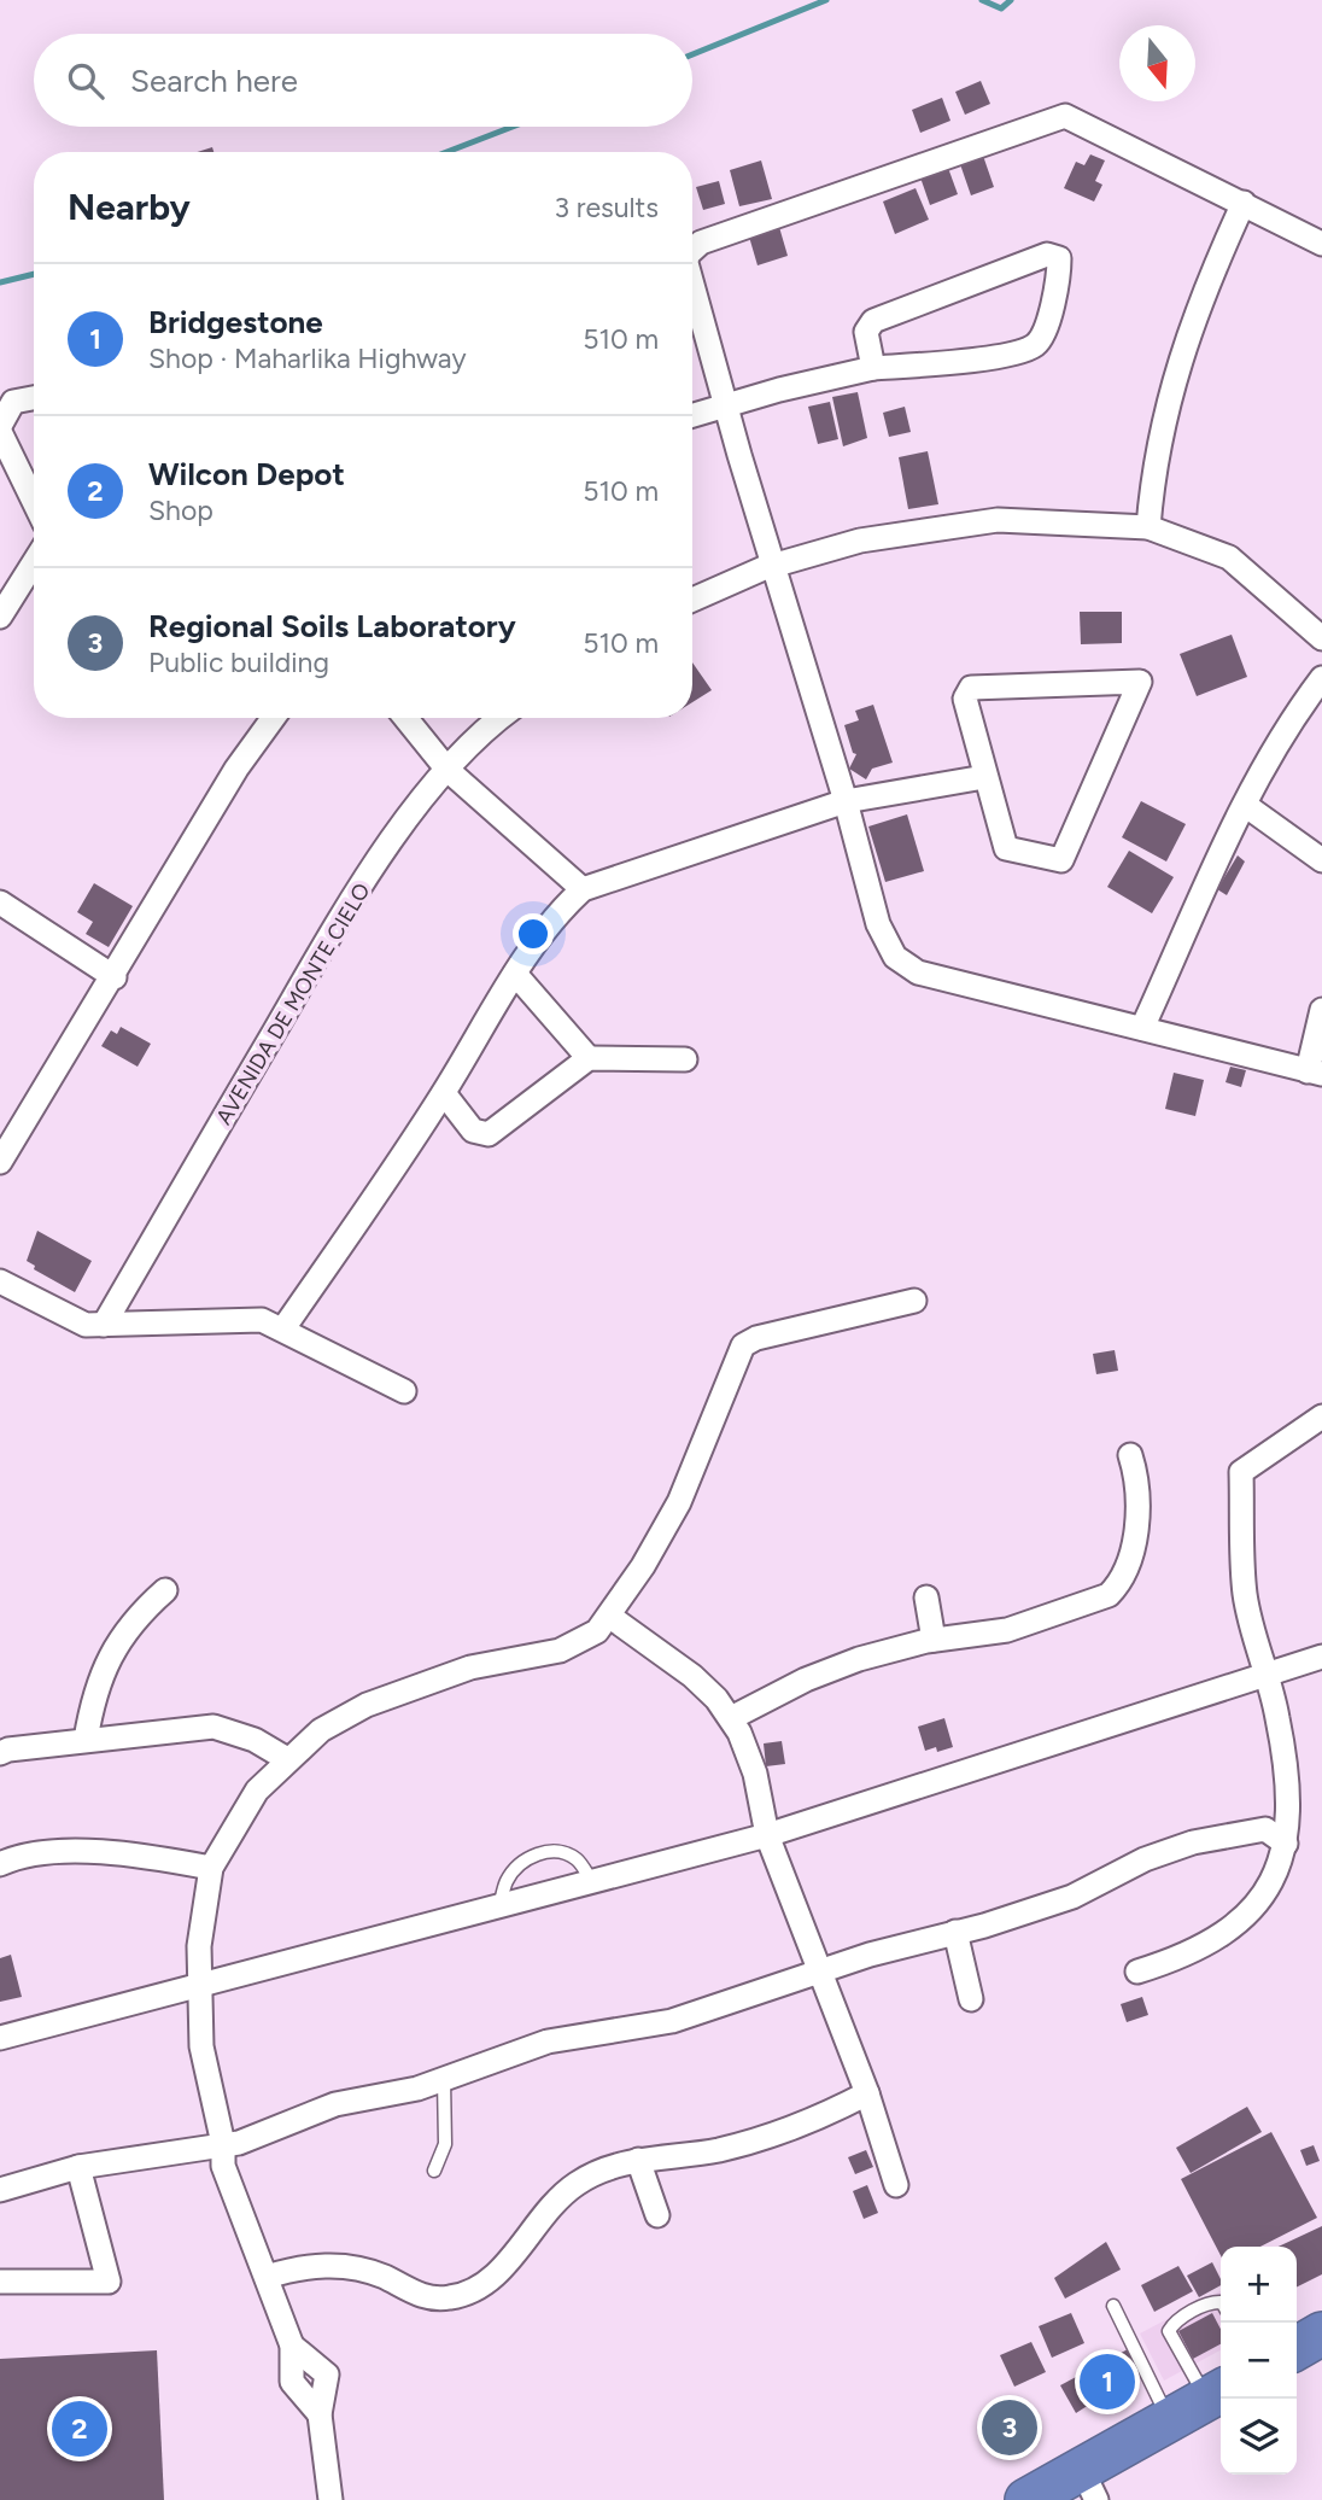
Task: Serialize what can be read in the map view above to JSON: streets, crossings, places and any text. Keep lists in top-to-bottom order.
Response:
{
  "streets": {
    "street": ["AVENIDA DE MONTE CIELO"]
  },
  "north": "bottom",
  "page": {
    "search": "Search here",
    "heading": ["Nearby", "3 results"],
    "list": [
      {
        "mark": "1",
        "name": "Bridgestone",
        "note": "Shop · Maharlika Highway",
        "value": "510 m"
      },
      {
        "mark": "2",
        "name": "Wilcon Depot",
        "note": "Shop",
        "value": "510 m"
      },
      {
        "mark": "3",
        "name": "Regional Soils Laboratory",
        "note": "Public building",
        "value": "510 m"
      }
    ],
    "map_buttons": ["+", "−"],
    "pins": ["1", "3", "2"]
  }
}
